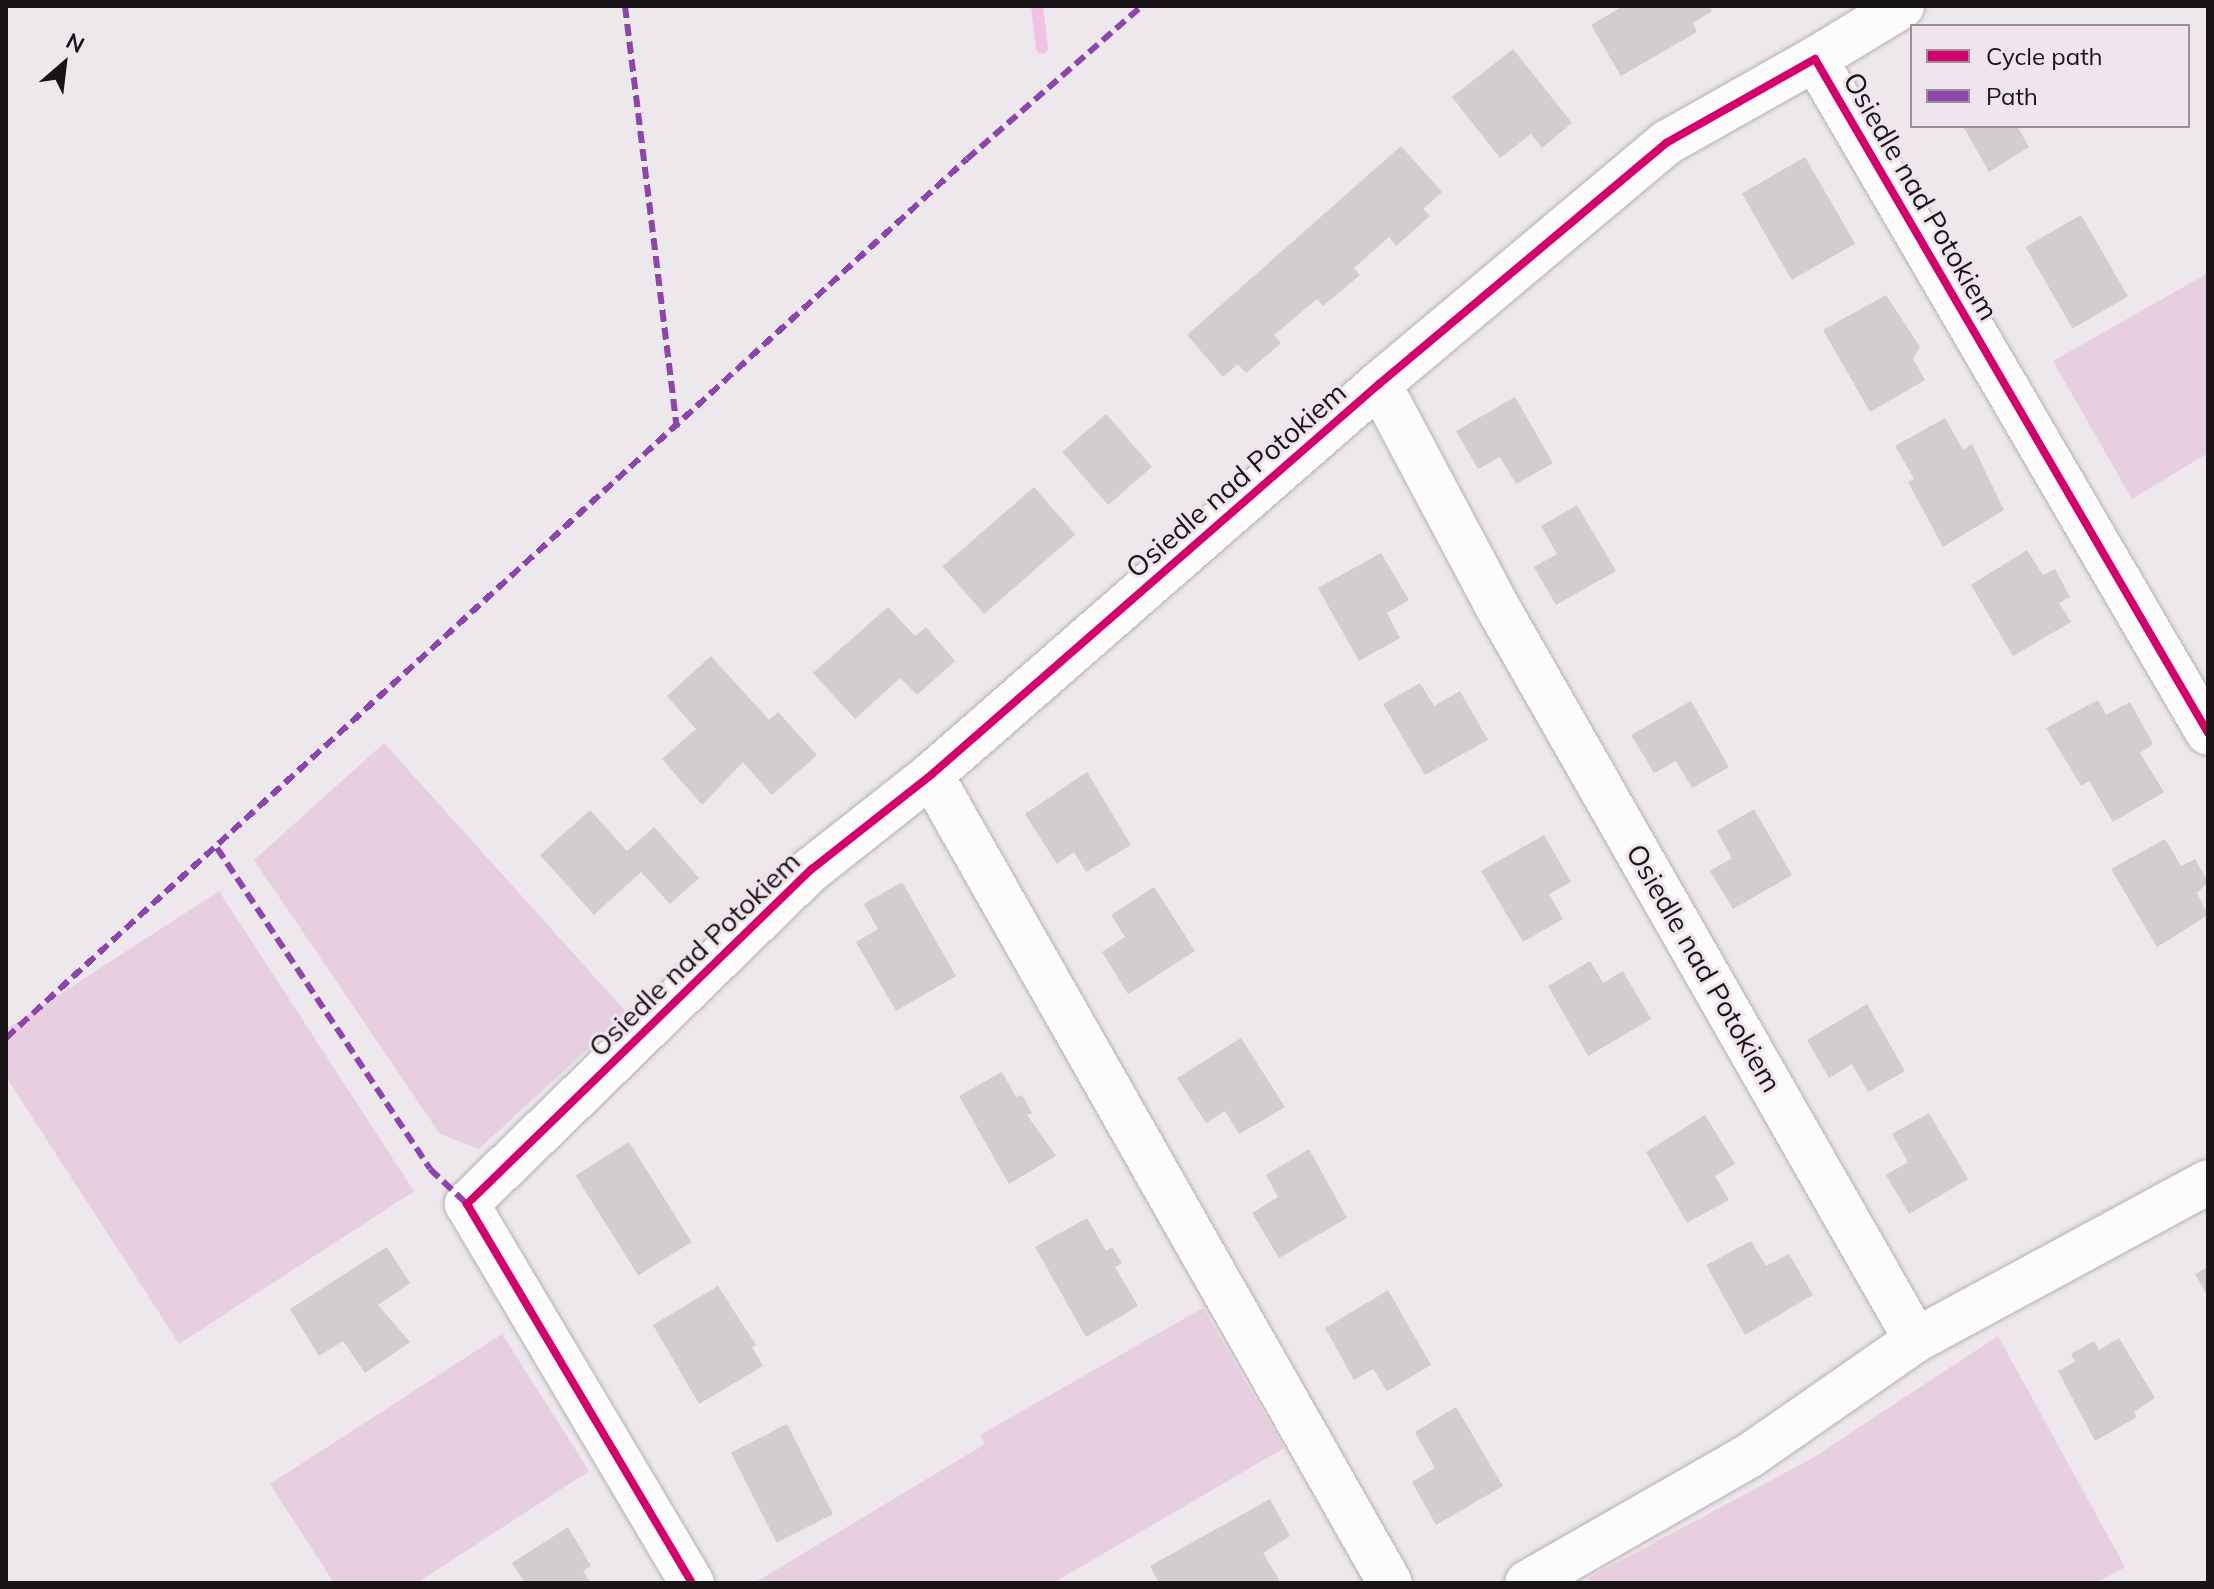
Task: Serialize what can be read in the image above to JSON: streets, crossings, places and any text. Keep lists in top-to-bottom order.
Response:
{
  "streets": {
    "street": ["Osiedle nad Potokiem"]
  },
  "legend": ["Cycle path", "Path"],
  "north": "top right"
}
